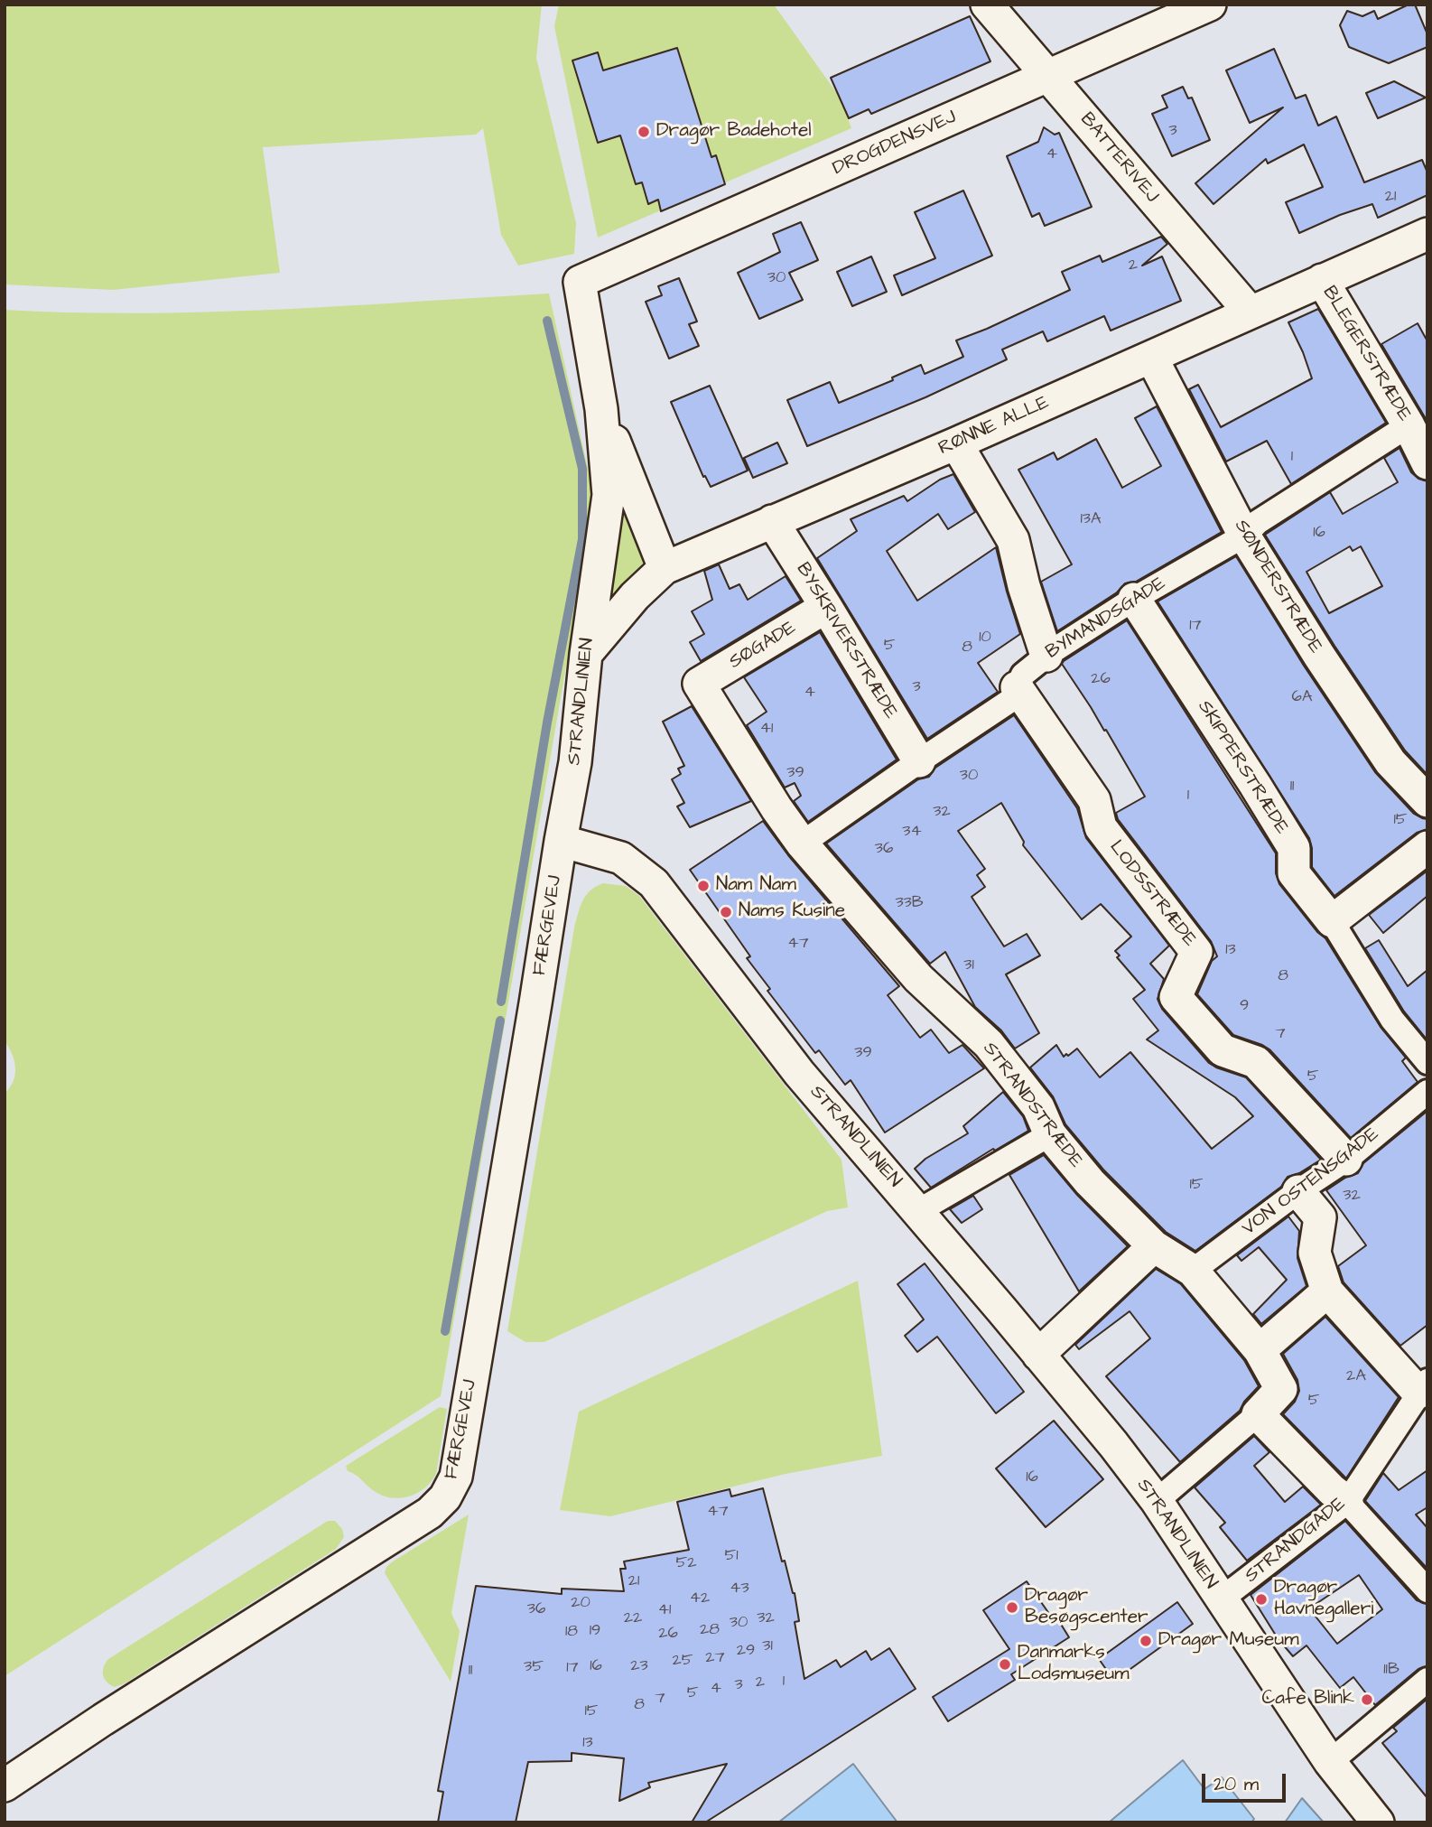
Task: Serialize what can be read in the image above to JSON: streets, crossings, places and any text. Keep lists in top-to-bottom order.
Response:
{
  "streets": {
    "street": [
      "DROGDENSVEJ",
      "BATTERIVEJ",
      "BLEGERSTRÆDE",
      "RØNNE ALLE",
      "SØNDERSTRÆDE",
      "BYMANDSGADE",
      "BYSKRIVERSTRÆDE",
      "SØGADE",
      "STRANDLINIEN",
      "SKIPPERSTRÆDE",
      "LODSSTRÆDE",
      "FÆRGEVEJ",
      "STRANDSTRÆDE",
      "VON OSTENSGADE",
      "STRANDGADE"
    ]
  },
  "crossings": [
    ["DROGDENSVEJ", "BATTERIVEJ"],
    ["DROGDENSVEJ", "STRANDLINIEN"],
    ["BATTERIVEJ", "RØNNE ALLE"],
    ["BLEGERSTRÆDE", "RØNNE ALLE"],
    ["BLEGERSTRÆDE", "BYMANDSGADE"],
    ["RØNNE ALLE", "SØNDERSTRÆDE"],
    ["RØNNE ALLE", "BYSKRIVERSTRÆDE"],
    ["RØNNE ALLE", "STRANDLINIEN"],
    ["SØNDERSTRÆDE", "BYMANDSGADE"],
    ["BYMANDSGADE", "BYSKRIVERSTRÆDE"],
    ["BYMANDSGADE", "SKIPPERSTRÆDE"],
    ["BYMANDSGADE", "LODSSTRÆDE"],
    ["BYMANDSGADE", "STRANDSTRÆDE"],
    ["BYSKRIVERSTRÆDE", "SØGADE"],
    ["SØGADE", "STRANDSTRÆDE"],
    ["STRANDLINIEN", "FÆRGEVEJ"],
    ["STRANDLINIEN", "STRANDGADE"],
    ["LODSSTRÆDE", "VON OSTENSGADE"],
    ["STRANDSTRÆDE", "VON OSTENSGADE"]
  ],
  "places": [
    "Dragør Badehotel",
    "Nam Nam",
    "Nams Kusine",
    "Dragør Havnegalleri",
    "Dragør Besøgscenter",
    "Dragør Museum",
    "Danmarks Lodsmuseum",
    "Cafe Blink"
  ],
  "house_numbers": [
    "3",
    "4",
    "21",
    "2",
    "30",
    "1",
    "13A",
    "16",
    "17",
    "10",
    "5",
    "8",
    "26",
    "3",
    "4",
    "6A",
    "41",
    "39",
    "30",
    "11",
    "1",
    "32",
    "15",
    "34",
    "36",
    "33B",
    "47",
    "13",
    "31",
    "8",
    "9",
    "7",
    "39",
    "5",
    "15",
    "32",
    "2A",
    "5",
    "16",
    "47",
    "51",
    "52",
    "21",
    "43",
    "42",
    "20",
    "36",
    "41",
    "22",
    "32",
    "30",
    "28",
    "19",
    "18",
    "26",
    "31",
    "29",
    "27",
    "25",
    "16",
    "23",
    "35",
    "17",
    "11B",
    "11",
    "1",
    "2",
    "3",
    "4",
    "5",
    "7",
    "8",
    "15",
    "13"
  ],
  "scale_bar": "20 m"
}
